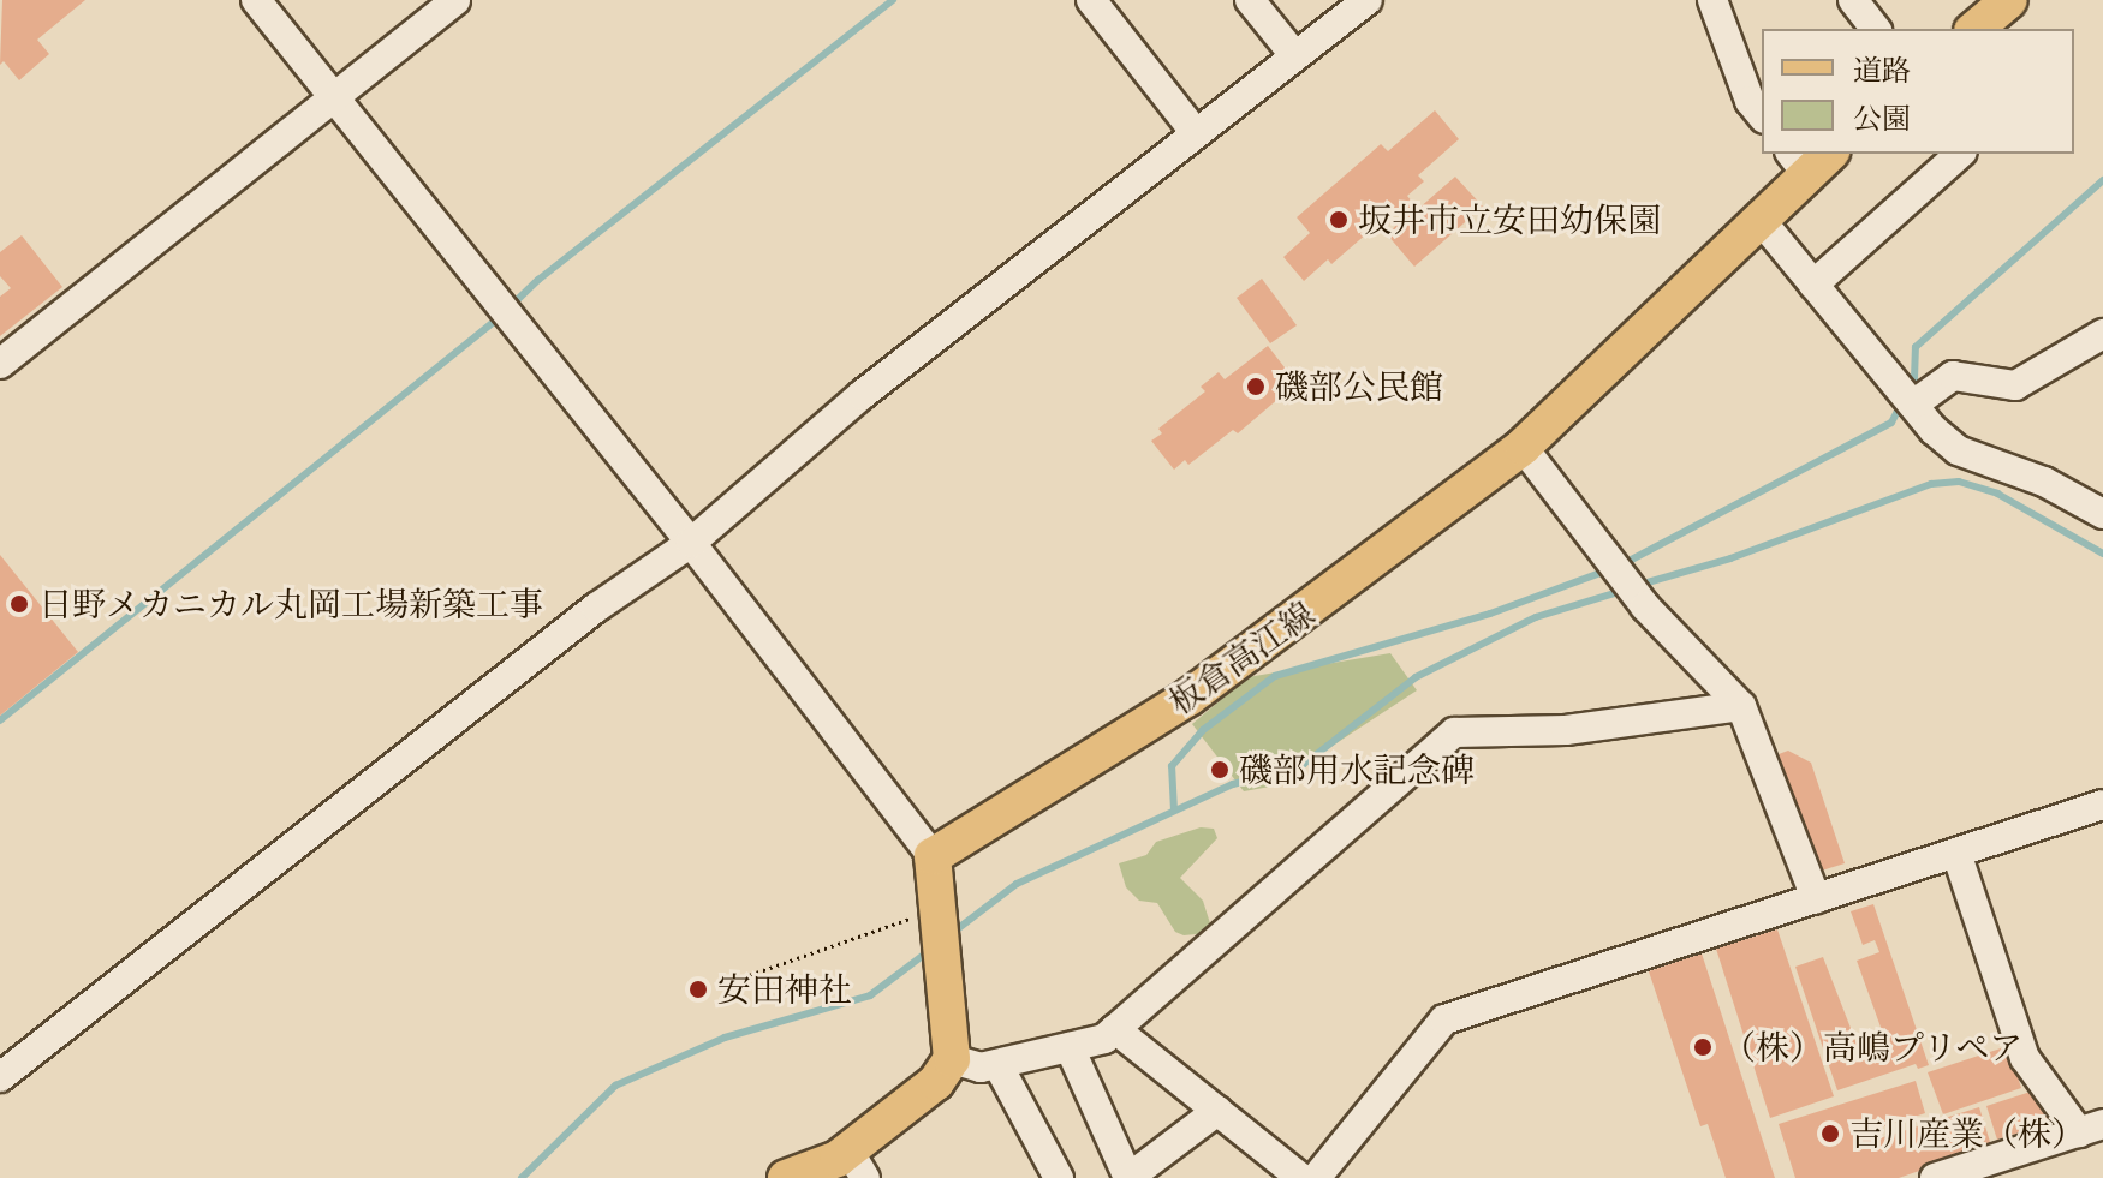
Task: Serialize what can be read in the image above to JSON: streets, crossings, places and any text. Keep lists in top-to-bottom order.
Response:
{
  "streets": {
    "main road": ["板倉高江線"]
  },
  "places": [
    "坂井市立安田幼保園",
    "磯部公民館",
    "日野メカニカル丸岡工場新築工事",
    "磯部用水記念碑",
    "安田神社",
    "（株）高嶋プリペア",
    "吉川産業（株）"
  ],
  "legend": ["道路", "公園"]
}
